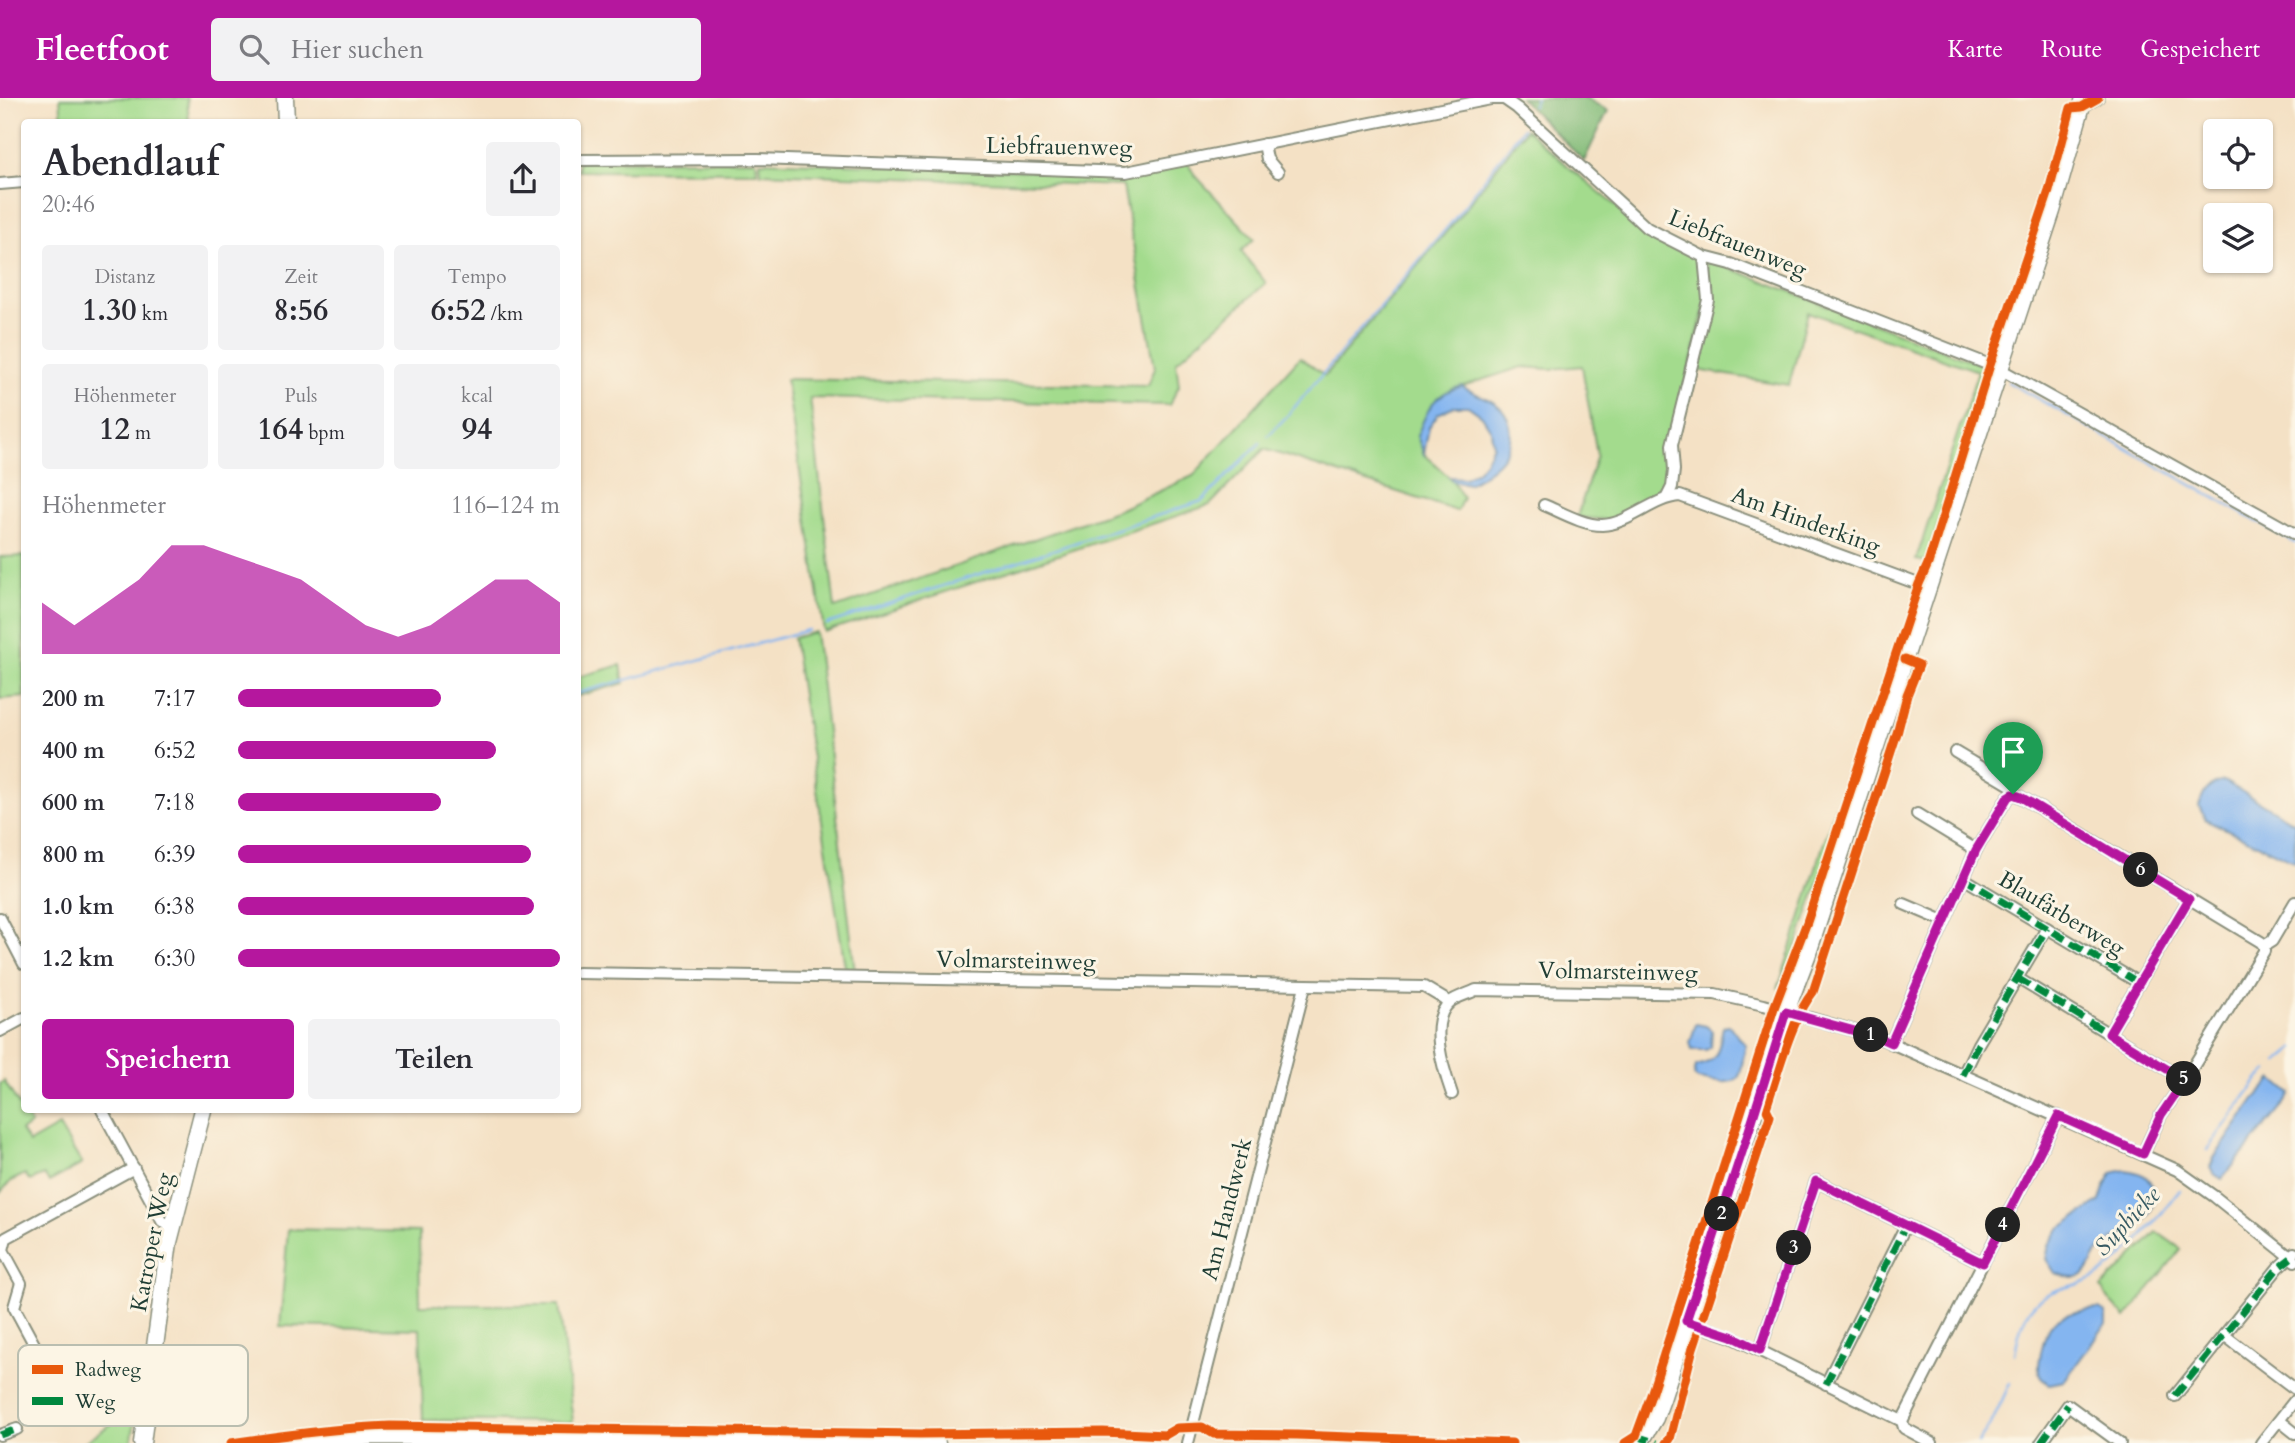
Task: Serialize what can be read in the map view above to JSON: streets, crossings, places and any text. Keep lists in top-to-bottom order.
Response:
{
  "streets": {
    "street": [
      "Liebfrauenweg",
      "Am Hinderking",
      "Blaufärberweg",
      "Volmarsteinweg",
      "Am Handwerk",
      "Katroper Weg"
    ]
  },
  "crossings": [
    ["Volmarsteinweg", "Am Handwerk"]
  ],
  "water": ["Supbieke"],
  "legend": ["Radweg", "Weg"],
  "page": {
    "header": "Fleetfoot",
    "search": "Hier suchen",
    "nav": ["Karte", "Route", "Gespeichert"],
    "heading": ["Abendlauf", "20:46"],
    "stats": [
      ["Distanz", "1.30 km"],
      ["Zeit", "8:56"],
      ["Tempo", "6:52 /km"],
      ["Höhenmeter", "12 m"],
      ["Puls", "164 bpm"],
      ["kcal", "94"]
    ],
    "chart": ["Höhenmeter", "116–124 m"],
    "list": [
      {
        "name": "200 m",
        "note": "7:17"
      },
      {
        "name": "400 m",
        "note": "6:52"
      },
      {
        "name": "600 m",
        "note": "7:18"
      },
      {
        "name": "800 m",
        "note": "6:39"
      },
      {
        "name": "1.0 km",
        "note": "6:38"
      },
      {
        "name": "1.2 km",
        "note": "6:30"
      }
    ],
    "pins": [
      "6",
      "1",
      "5",
      "2",
      "4",
      "3"
    ],
    "buttons": ["Speichern", "Teilen"]
  }
}
